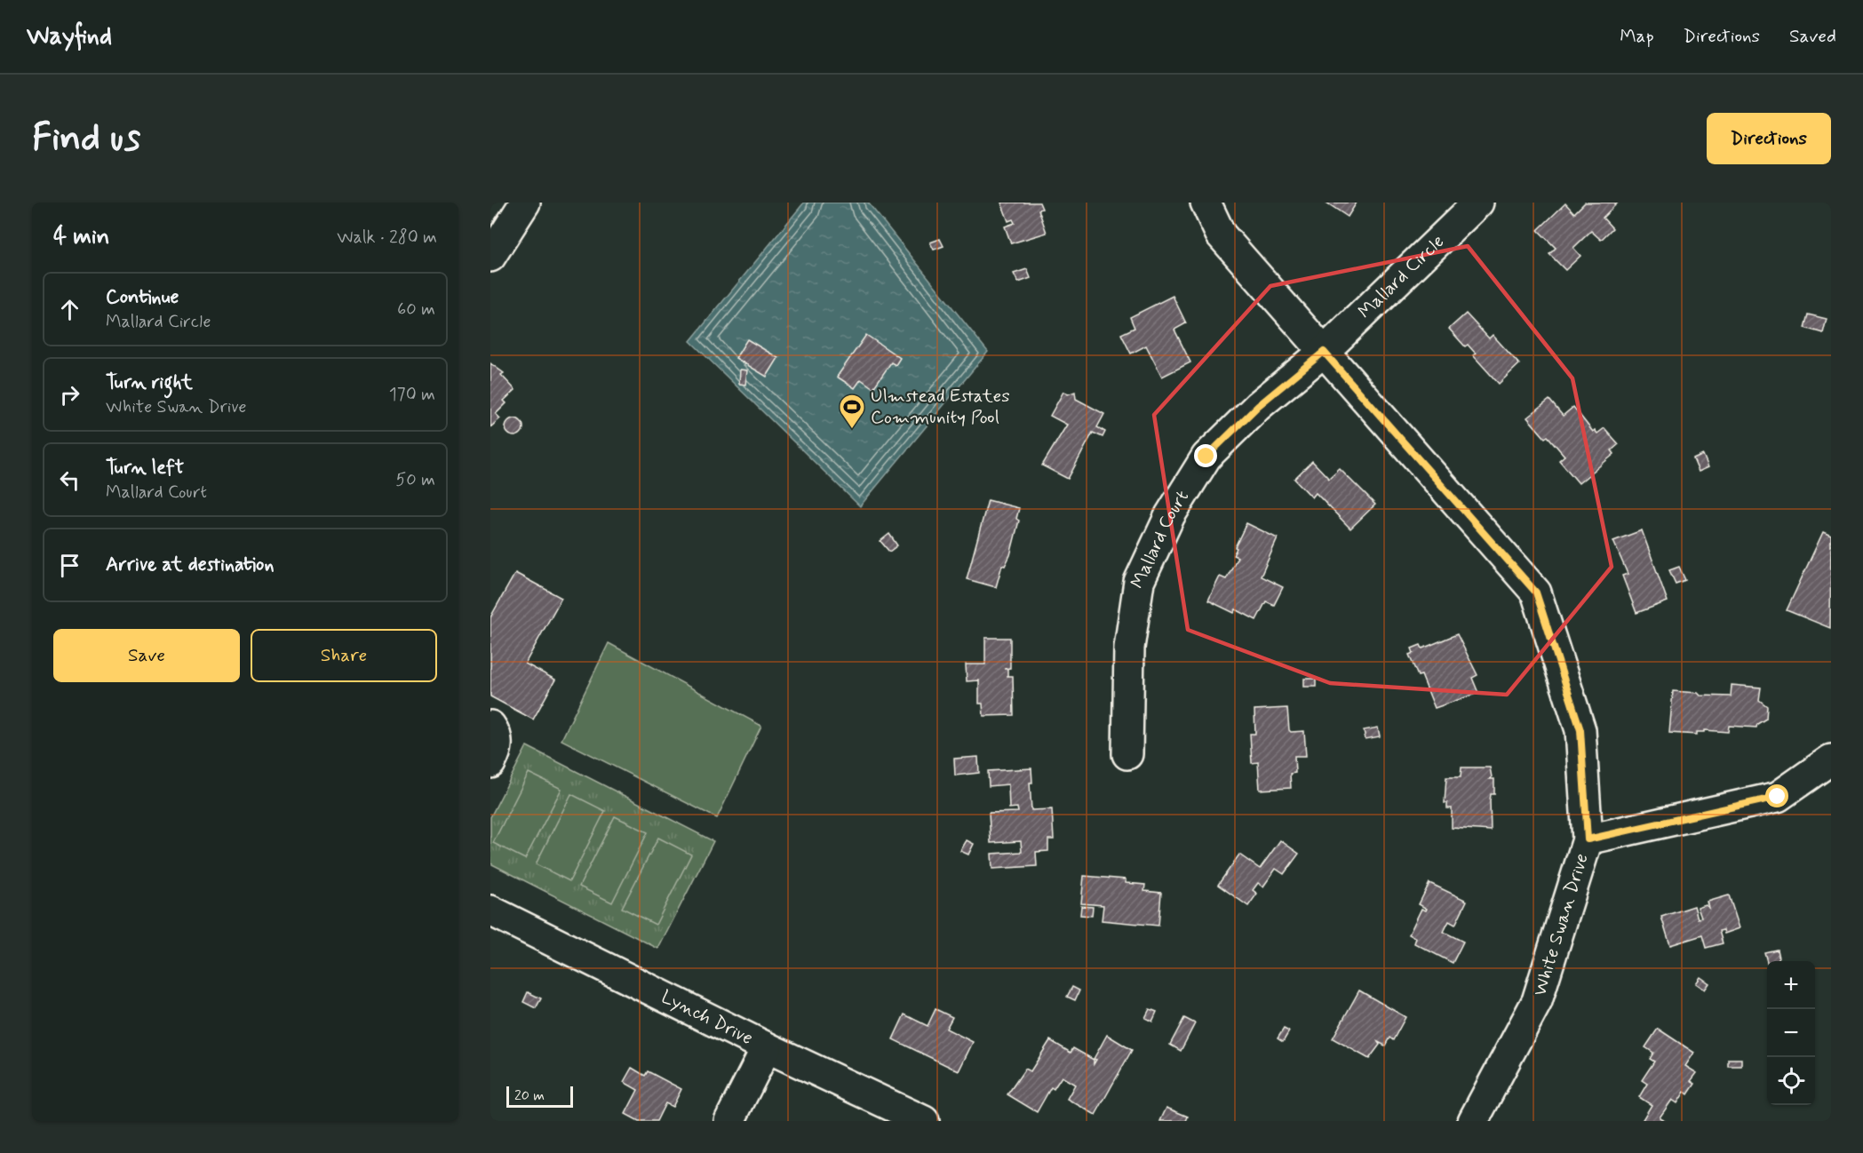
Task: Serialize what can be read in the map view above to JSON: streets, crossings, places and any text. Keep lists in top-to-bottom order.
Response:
{
  "streets": {
    "street": [
      "Mallard Circle",
      "Mallard Court",
      "White Swan Drive",
      "Lynch Drive"
    ]
  },
  "crossings": [
    ["Mallard Circle", "Mallard Court"],
    ["Mallard Circle", "White Swan Drive"],
    ["Mallard Court", "White Swan Drive"]
  ],
  "places": {
    "sports": ["Ulmstead Estates Community Pool"]
  },
  "scale_bar": "20 m",
  "page": {
    "header": "Wayfind",
    "nav": ["Map", "Directions", "Saved"],
    "buttons": [
      "Directions",
      ["Save", "Share"]
    ],
    "title": "Find us",
    "heading": ["4 min", "Walk · 280 m"],
    "list": [
      ["Continue", "Mallard Circle", "60 m"],
      ["Turn right", "White Swan Drive", "170 m"],
      ["Turn left", "Mallard Court", "50 m"],
      "Arrive at destination"
    ],
    "map_buttons": ["+", "−"],
    "scale": "20 m"
  }
}
